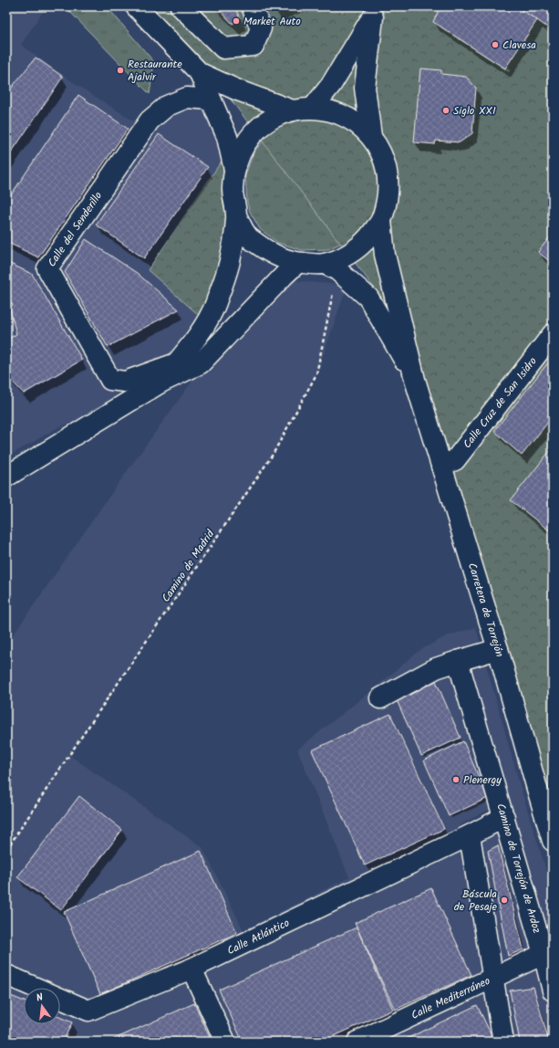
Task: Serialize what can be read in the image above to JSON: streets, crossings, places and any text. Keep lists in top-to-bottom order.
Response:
{
  "streets": {
    "street": [
      "Calle del Senderillo",
      "Calle Cruz de San Isidro",
      "Carretera de Torrejón",
      "Camino de Torrejón de Ardoz",
      "Calle Atlántico",
      "Calle Mediterráneo"
    ],
    "path": ["Camino de Madrid"]
  },
  "crossings": [
    ["Calle Cruz de San Isidro", "Carretera de Torrejón"],
    ["Camino de Torrejón de Ardoz", "Calle Atlántico"],
    ["Camino de Torrejón de Ardoz", "Calle Mediterráneo"]
  ],
  "places": [
    "Market Auto",
    "Clavesa",
    "Restaurante Ajalvir",
    "Siglo XXI",
    "Plenergy",
    "Báscula de Pesaje"
  ],
  "north": "top"
}
